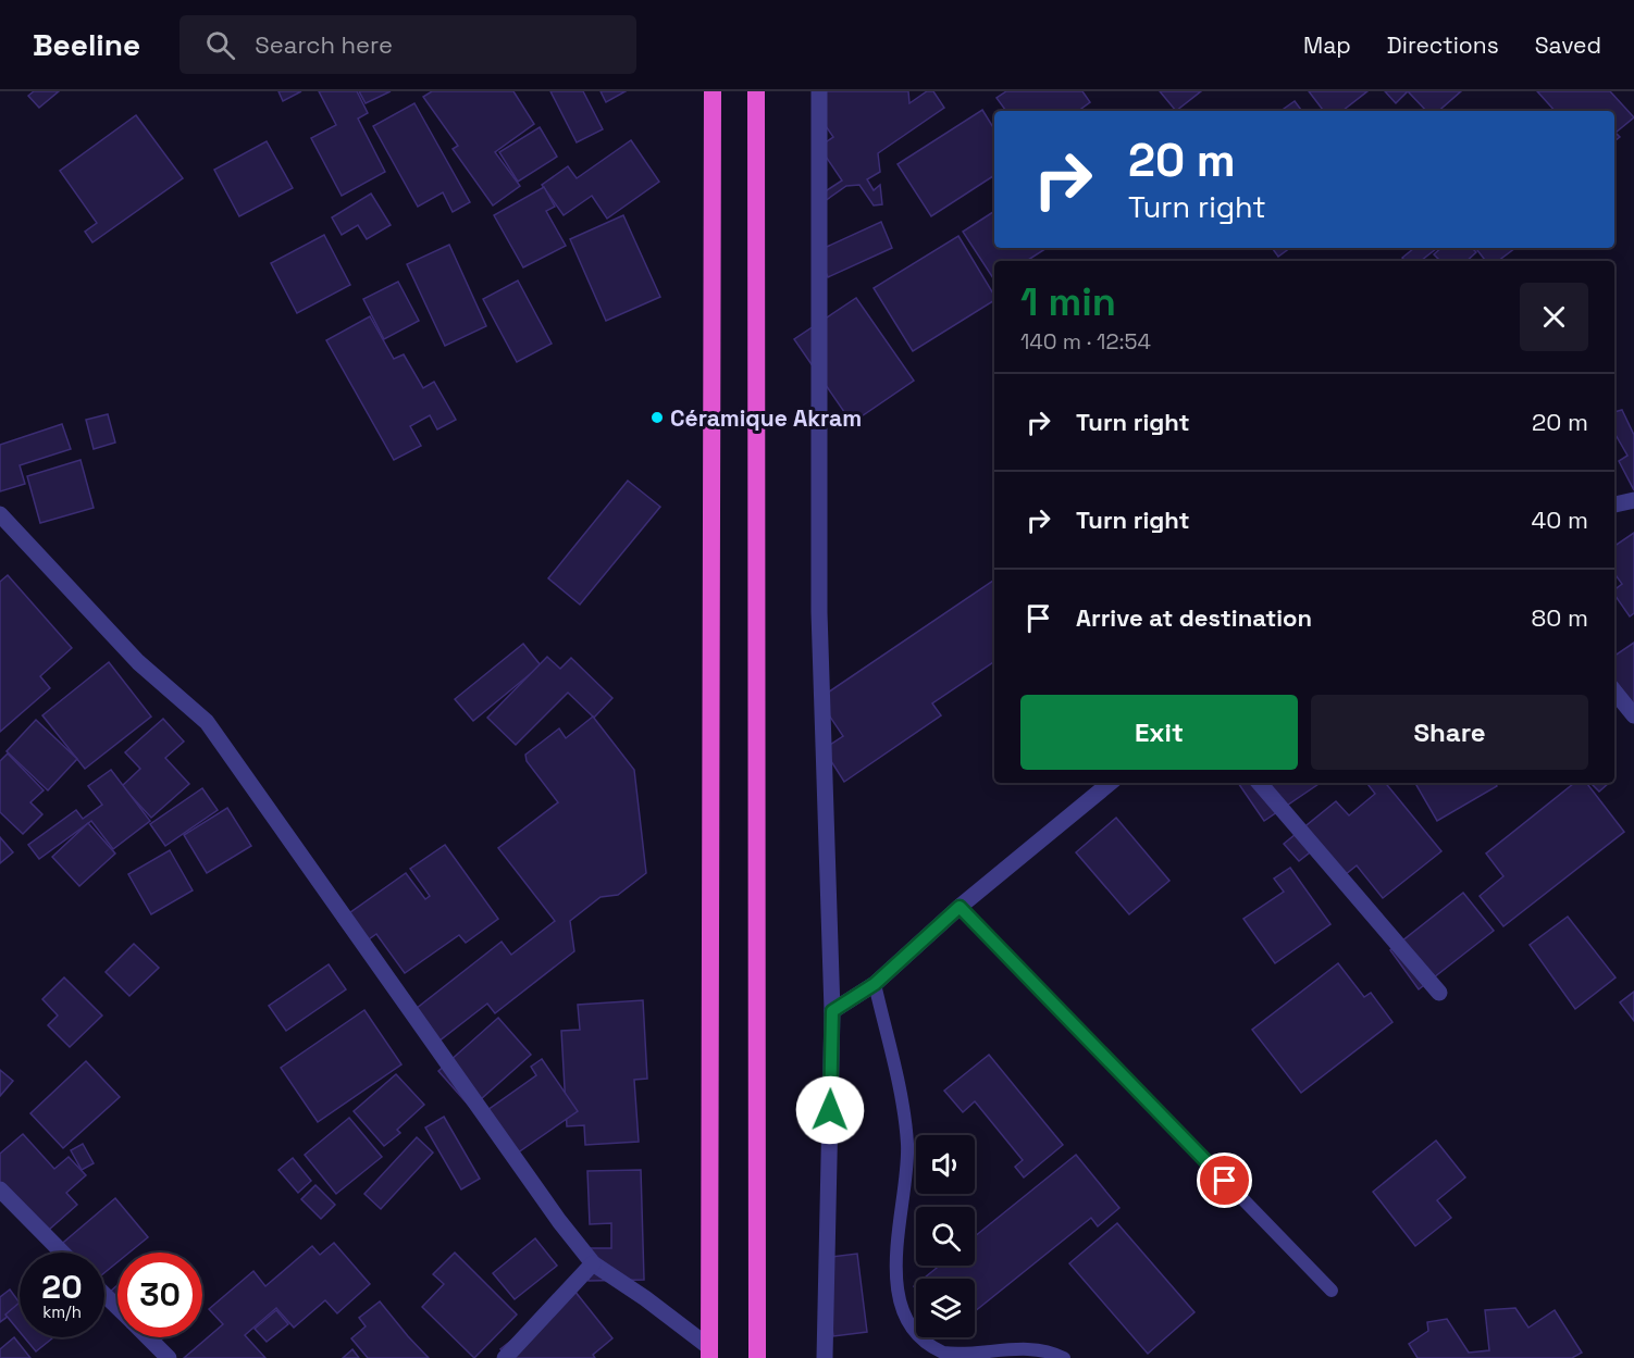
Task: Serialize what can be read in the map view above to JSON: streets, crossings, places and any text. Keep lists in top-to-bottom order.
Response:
{
  "places": ["Céramique Akram"],
  "page": {
    "header": "Beeline",
    "search": "Search here",
    "nav": ["Map", "Directions", "Saved"],
    "turn": ["20 m", "Turn right"],
    "heading": ["1 min", "140 m · 12:54"],
    "list": [
      {
        "name": "Turn right",
        "value": "20 m"
      },
      {
        "name": "Turn right",
        "value": "40 m"
      },
      {
        "name": "Arrive at destination",
        "value": "80 m"
      }
    ],
    "buttons": ["Exit", "Share"],
    "speed": "20 km/h",
    "limit": "30"
  }
}
